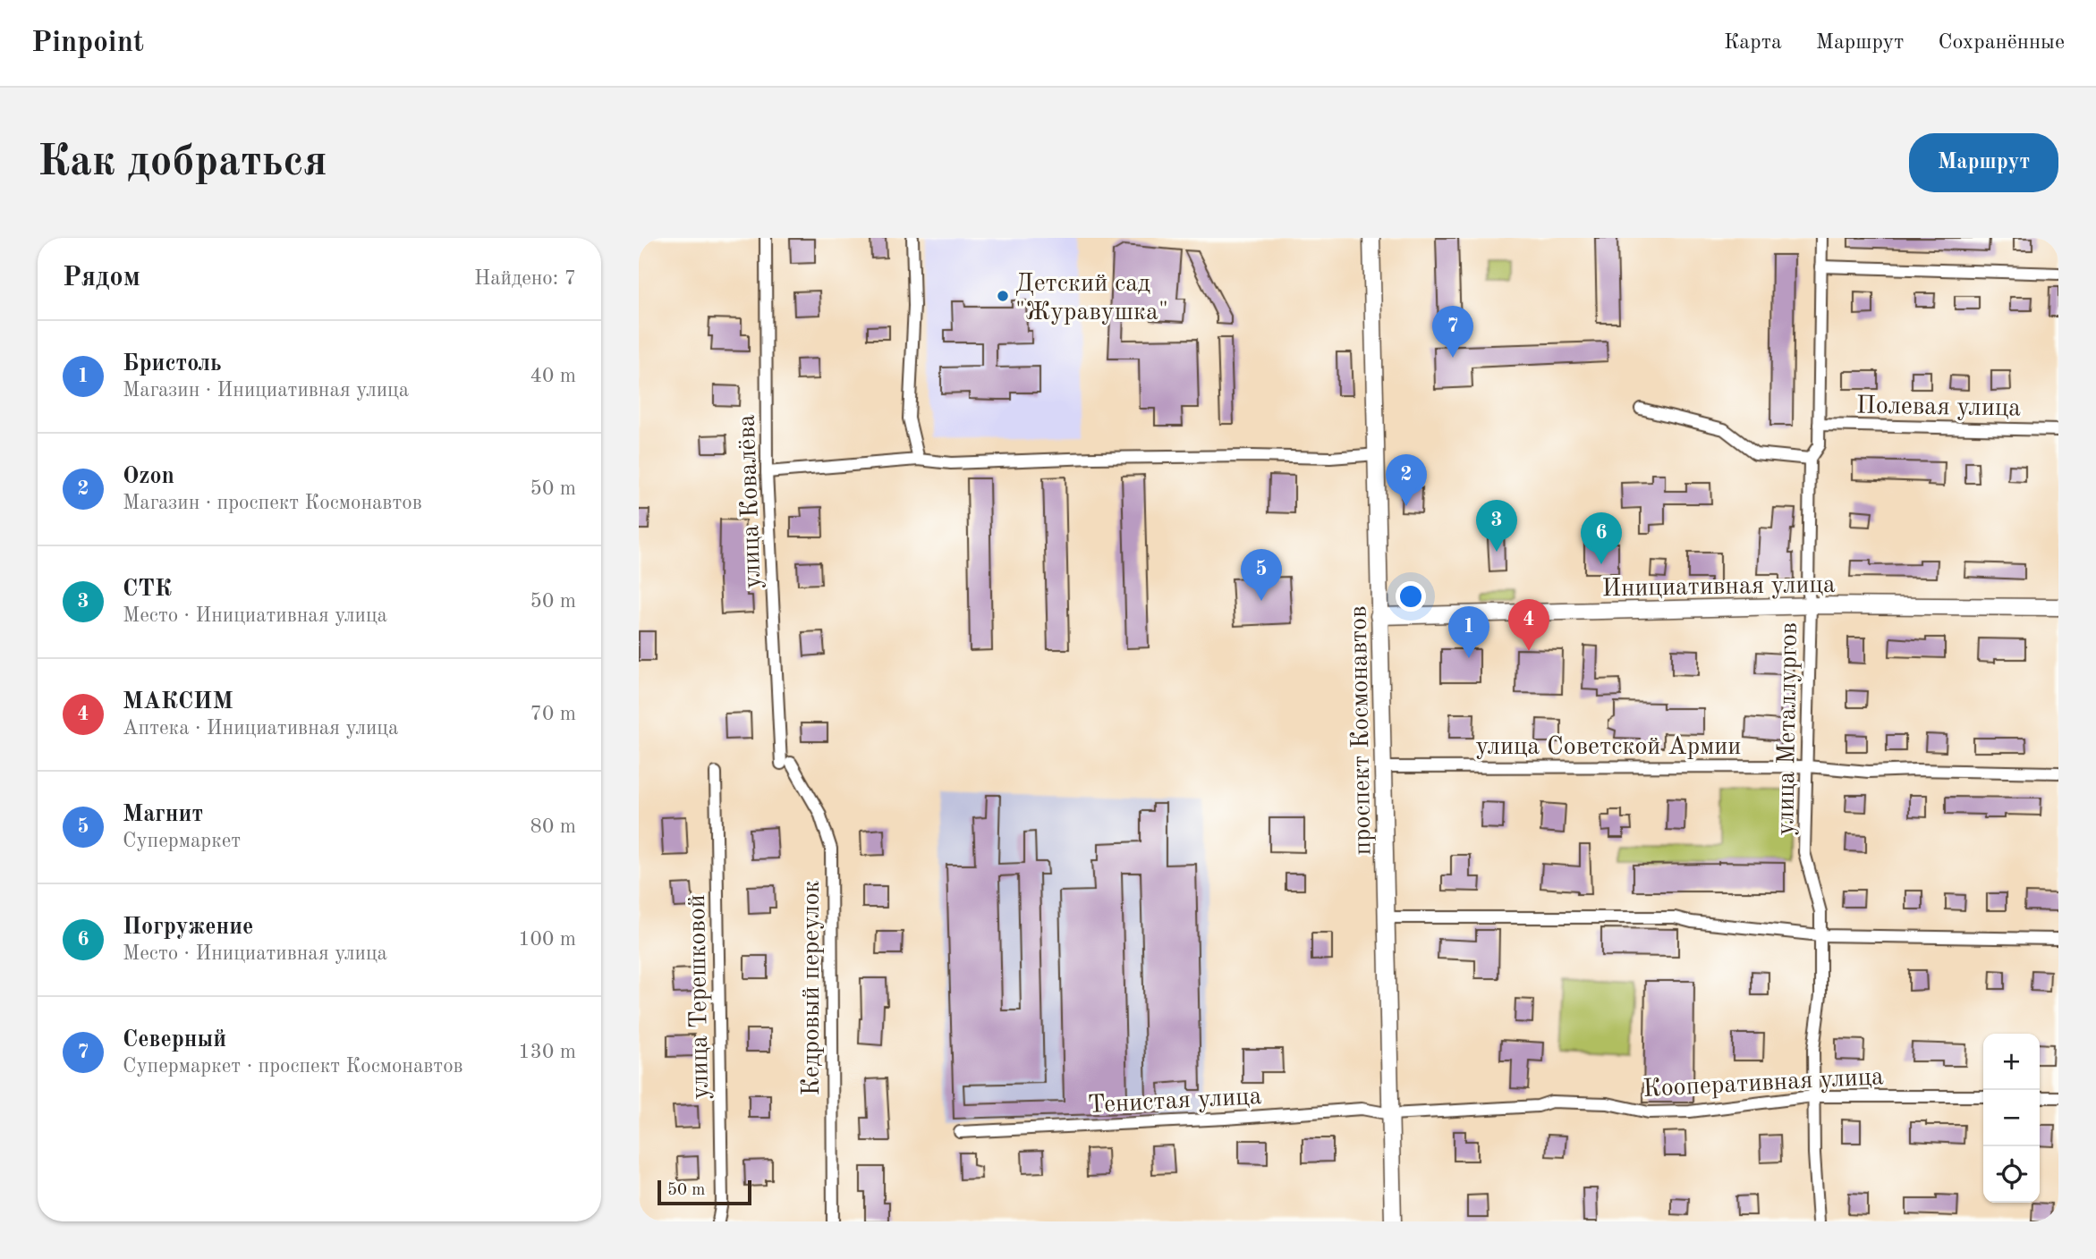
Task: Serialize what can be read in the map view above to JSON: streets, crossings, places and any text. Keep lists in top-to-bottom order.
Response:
{
  "streets": {
    "main road": ["Инициативная улица", "проспект Космонавтов"],
    "street": [
      "Полевая улица",
      "улица Ковалёва",
      "улица Металлургов",
      "улица Советской Армии",
      "Кедровый переулок",
      "улица Терешковой",
      "Кооперативная улица",
      "Тенистая улица"
    ]
  },
  "crossings": [
    ["Полевая улица", "улица Металлургов"],
    ["улица Ковалёва", "Кедровый переулок"],
    ["Инициативная улица", "улица Металлургов"],
    ["Инициативная улица", "проспект Космонавтов"],
    ["улица Металлургов", "улица Советской Армии"],
    ["улица Металлургов", "Кооперативная улица"],
    ["проспект Космонавтов", "улица Советской Армии"],
    ["проспект Космонавтов", "Кооперативная улица"],
    ["проспект Космонавтов", "Тенистая улица"],
    ["Кооперативная улица", "Тенистая улица"]
  ],
  "places": ["Детский сад \"Журавушка\""],
  "scale_bar": "50 m",
  "page": {
    "header": "Pinpoint",
    "nav": ["Карта", "Маршрут", "Сохранённые"],
    "buttons": "Маршрут",
    "title": "Как добраться",
    "heading": ["Рядом", "Найдено: 7"],
    "pins": [
      "7",
      "2",
      "3",
      "6",
      "5",
      "4",
      "1"
    ],
    "list": [
      {
        "mark": "1",
        "name": "Бристоль",
        "note": "Магазин · Инициативная улица",
        "value": "40 m"
      },
      {
        "mark": "2",
        "name": "Ozon",
        "note": "Магазин · проспект Космонавтов",
        "value": "50 m"
      },
      {
        "mark": "3",
        "name": "СТК",
        "note": "Место · Инициативная улица",
        "value": "50 m"
      },
      {
        "mark": "4",
        "name": "МАКСИМ",
        "note": "Аптека · Инициативная улица",
        "value": "70 m"
      },
      {
        "mark": "5",
        "name": "Магнит",
        "note": "Супермаркет",
        "value": "80 m"
      },
      {
        "mark": "6",
        "name": "Погружение",
        "note": "Место · Инициативная улица",
        "value": "100 m"
      },
      {
        "mark": "7",
        "name": "Северный",
        "note": "Супермаркет · проспект Космонавтов",
        "value": "130 m"
      }
    ],
    "map_buttons": ["+", "−"],
    "scale": "50 m"
  }
}
